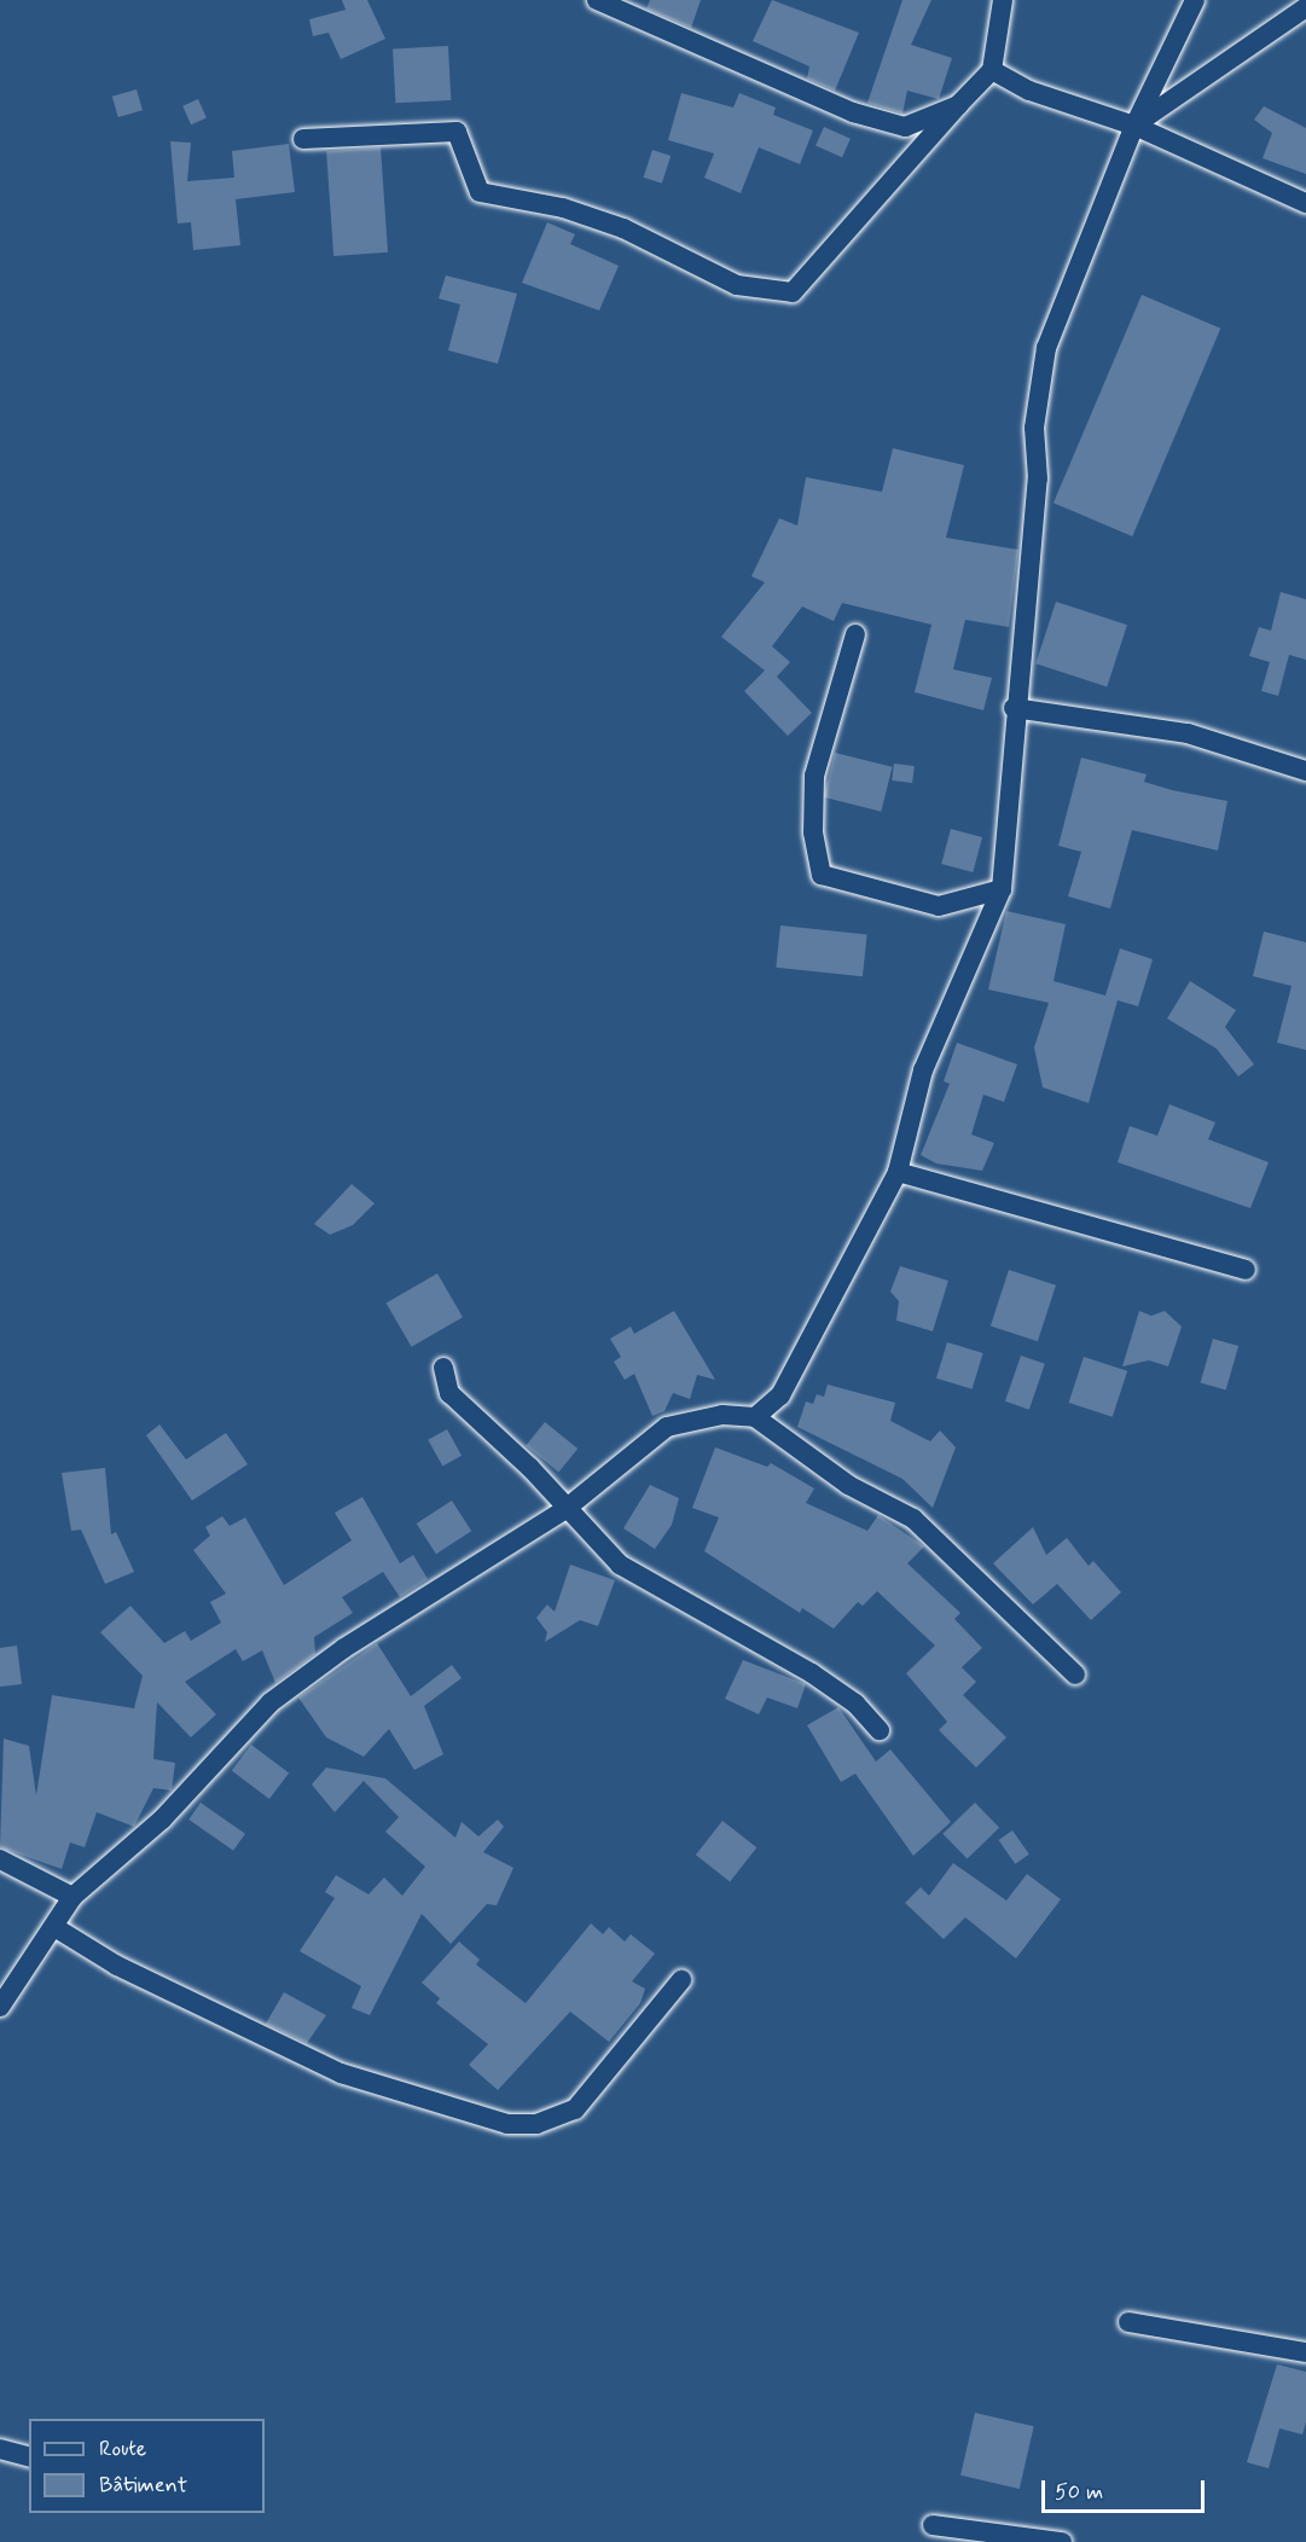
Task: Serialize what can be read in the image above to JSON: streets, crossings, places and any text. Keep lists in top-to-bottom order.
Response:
{
  "legend": ["Route", "Bâtiment"],
  "scale_bar": "50 m"
}
